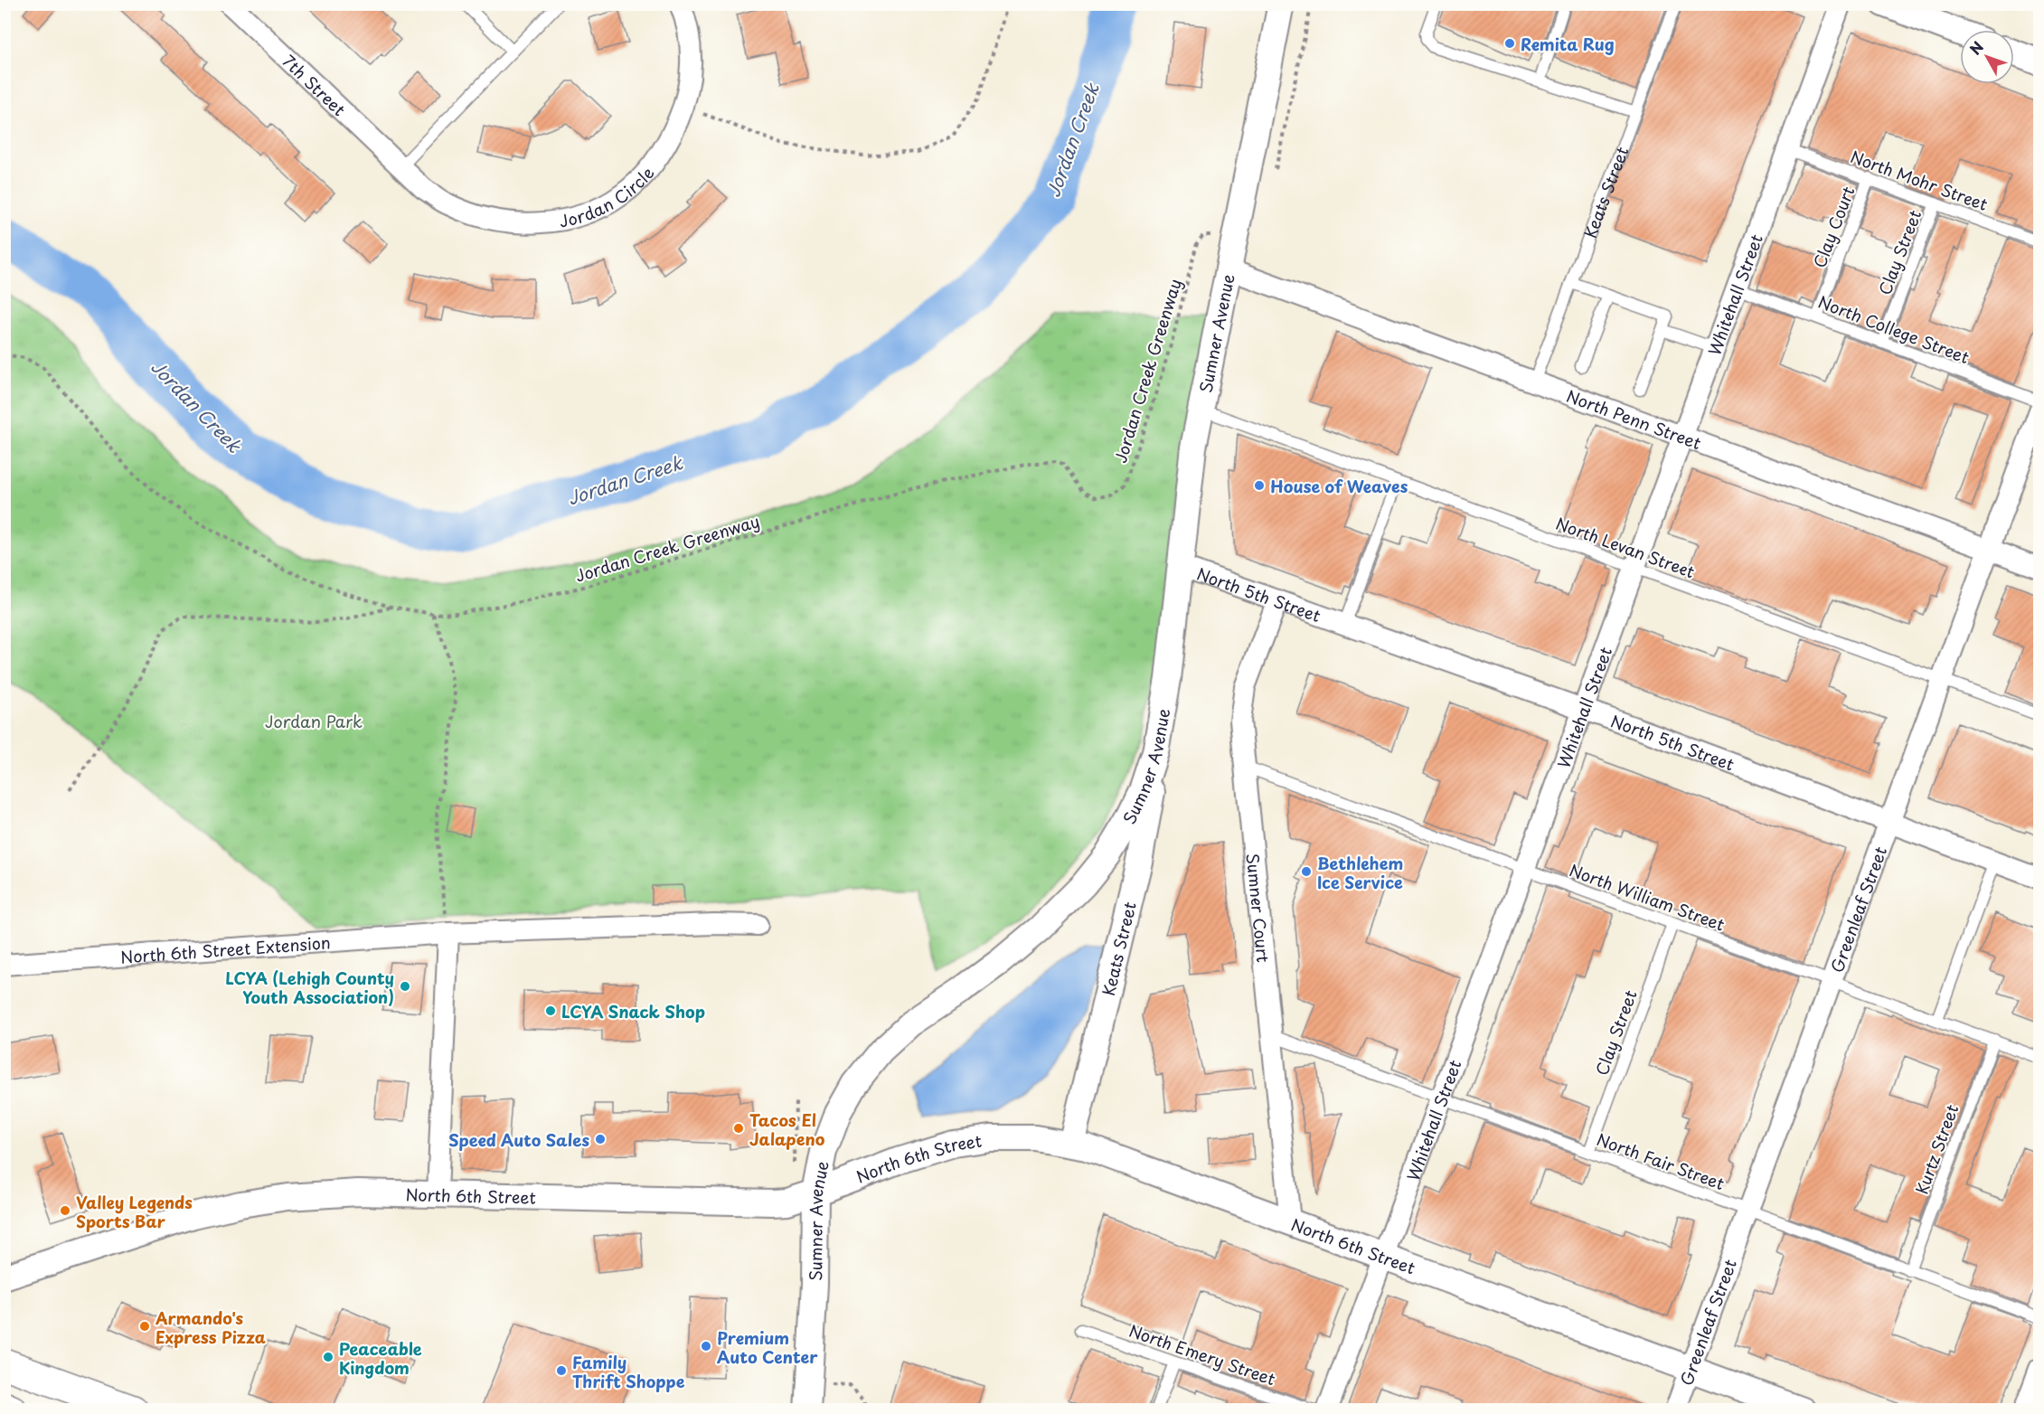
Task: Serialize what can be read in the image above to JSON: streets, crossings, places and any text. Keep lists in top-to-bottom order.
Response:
{
  "streets": {
    "street": [
      "7th Street",
      "Jordan Circle",
      "Keats Street",
      "Whitehall Street",
      "Sumner Avenue",
      "North Penn Street",
      "North 5th Street",
      "Sumner Court",
      "Greenleaf Street",
      "North 6th Street Extension",
      "North 6th Street"
    ],
    "lane": [
      "North Mohr Street",
      "Clay Court",
      "Clay Street",
      "North College Street",
      "North Levan Street",
      "North William Street",
      "Kurtz Street",
      "North Fair Street",
      "North Emery Street"
    ],
    "path": ["Jordan Creek Greenway"]
  },
  "crossings": [
    ["7th Street", "Jordan Circle"],
    ["North Mohr Street", "Clay Court"],
    ["North Mohr Street", "Clay Street"],
    ["North Mohr Street", "Whitehall Street"],
    ["Keats Street", "Sumner Avenue"],
    ["Keats Street", "North Penn Street"],
    ["Keats Street", "North 6th Street"],
    ["Clay Court", "North College Street"],
    ["Clay Street", "North College Street"],
    ["Clay Street", "North William Street"],
    ["Clay Street", "North Fair Street"],
    ["Whitehall Street", "North College Street"],
    ["Whitehall Street", "North Penn Street"],
    ["Whitehall Street", "North Levan Street"],
    ["Whitehall Street", "North 5th Street"],
    ["Whitehall Street", "North William Street"],
    ["Whitehall Street", "North 6th Street"],
    ["Whitehall Street", "North Fair Street"],
    ["Sumner Avenue", "North Penn Street"],
    ["Sumner Avenue", "North Levan Street"],
    ["Sumner Avenue", "North 5th Street"],
    ["Sumner Avenue", "North 6th Street"],
    ["North Penn Street", "Greenleaf Street"],
    ["North Levan Street", "Greenleaf Street"],
    ["North 5th Street", "Sumner Court"],
    ["North 5th Street", "Greenleaf Street"],
    ["North William Street", "Sumner Court"],
    ["North William Street", "Greenleaf Street"],
    ["North William Street", "Kurtz Street"],
    ["Sumner Court", "North 6th Street"],
    ["Sumner Court", "North Fair Street"],
    ["Greenleaf Street", "North 6th Street"],
    ["Greenleaf Street", "North Fair Street"],
    ["Kurtz Street", "North Fair Street"]
  ],
  "water": ["Jordan Creek"],
  "parks": ["Jordan Park"],
  "places": [
    "Remita Rug",
    "House of Weaves",
    "Bethlehem Ice Service",
    "LCYA (Lehigh County Youth Association)",
    "LCYA Snack Shop",
    "Tacos El Jalapeno",
    "Speed Auto Sales",
    "Valley Legends Sports Bar",
    "Armando's Express Pizza",
    "Premium Auto Center",
    "Peaceable Kingdom",
    "Family Thrift Shoppe"
  ],
  "north": "top left"
}
